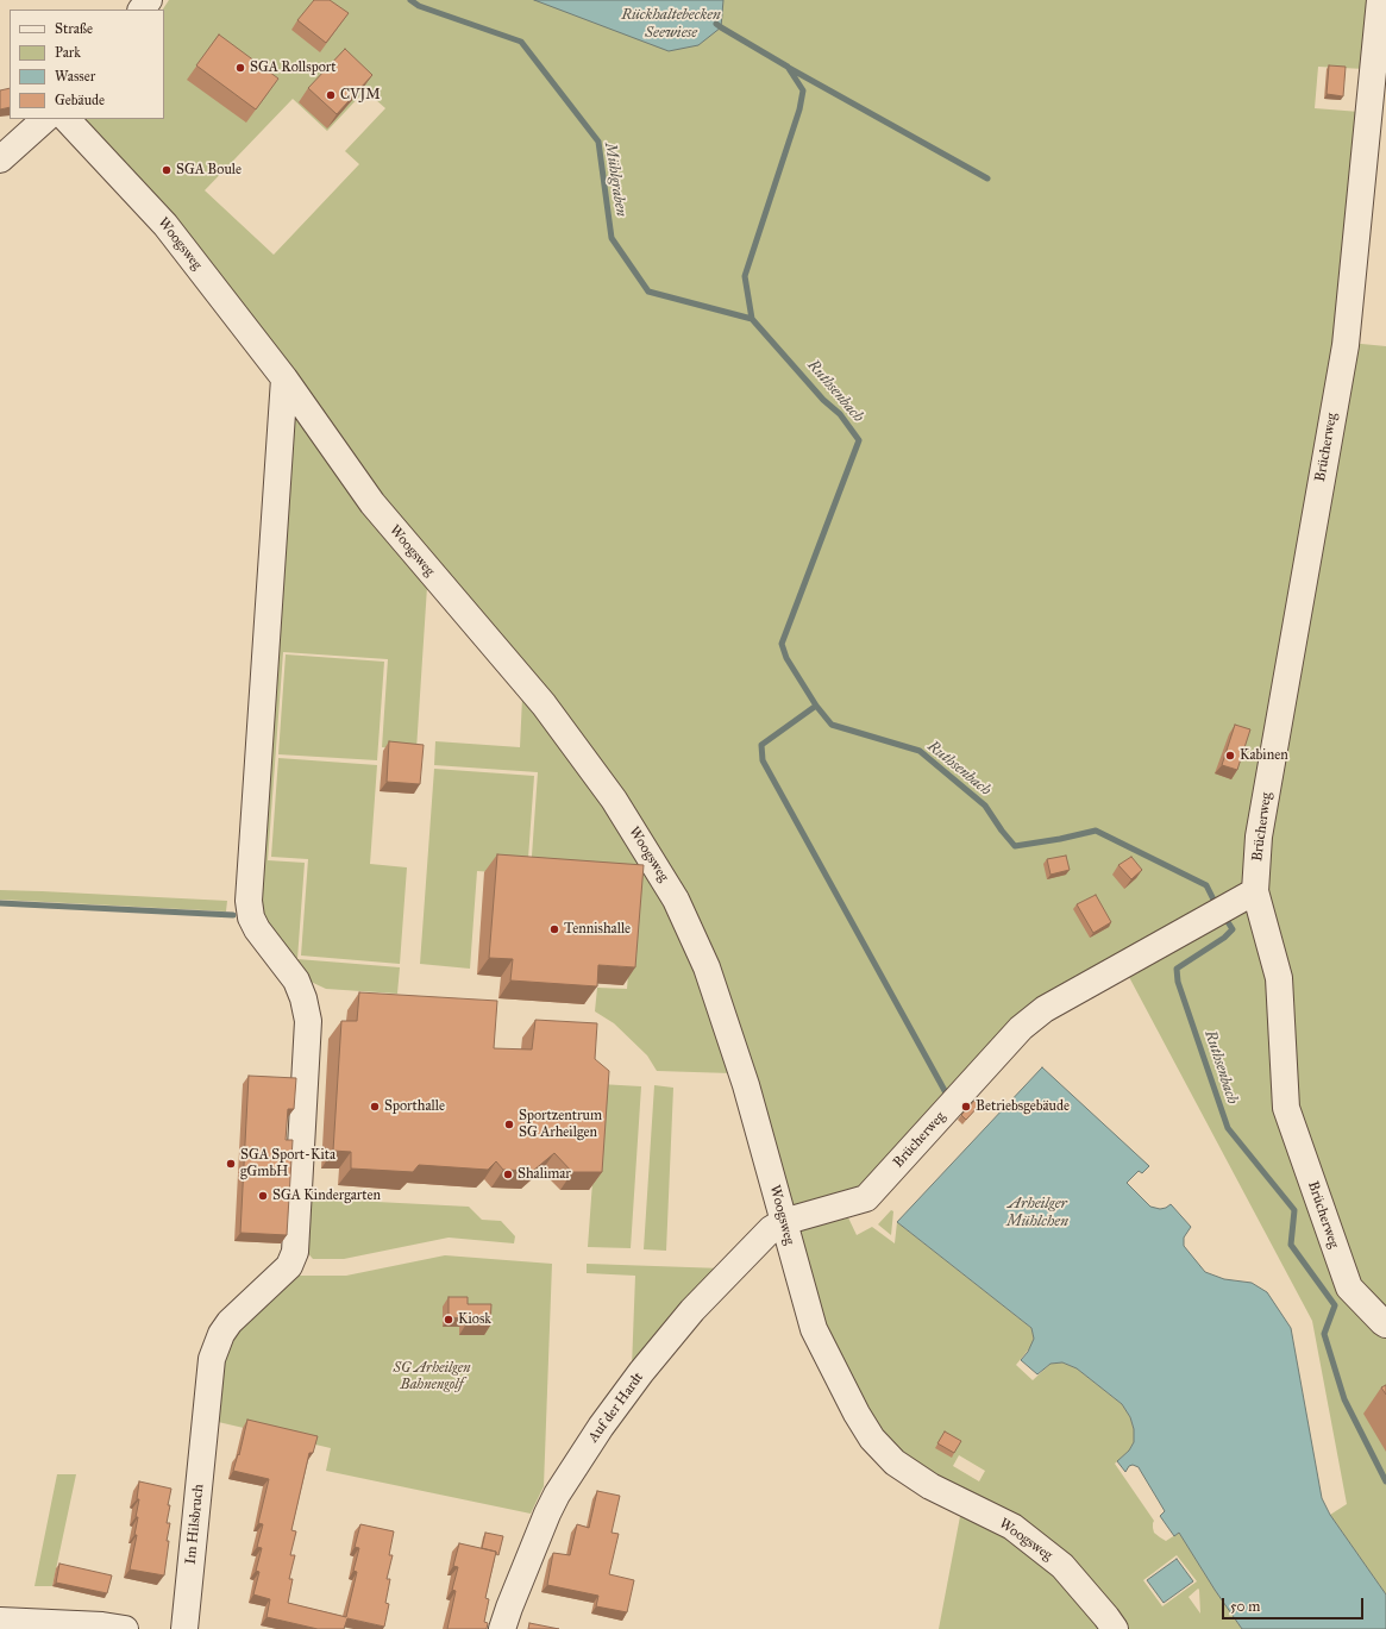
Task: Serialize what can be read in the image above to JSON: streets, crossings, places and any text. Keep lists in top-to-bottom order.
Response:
{
  "streets": {
    "street": [
      "Woogsweg",
      "Brücherweg",
      "Auf der Hardt",
      "Im Hilsbruch"
    ]
  },
  "crossings": [
    ["Woogsweg", "Brücherweg"],
    ["Woogsweg", "Auf der Hardt"],
    ["Woogsweg", "Im Hilsbruch"],
    ["Brücherweg", "Auf der Hardt"]
  ],
  "water": [
    "Rückhaltebecken Seewiese",
    "Mühlgraben",
    "Ruthsenbach",
    "Arheilger Mühlchen"
  ],
  "parks": ["SG Arheilgen Bahnengolf"],
  "places": [
    "SGA Rollsport",
    "CVJM",
    "SGA Boule",
    "Kabinen",
    "Tennishalle",
    "Sporthalle",
    "Betriebsgebäude",
    "Sportzentrum SG Arheilgen",
    "SGA Sport-Kita gGmbH",
    "Shalimar",
    "SGA Kindergarten",
    "Kiosk"
  ],
  "legend": [
    "Straße",
    "Park",
    "Wasser",
    "Gebäude"
  ],
  "scale_bar": "50 m"
}
